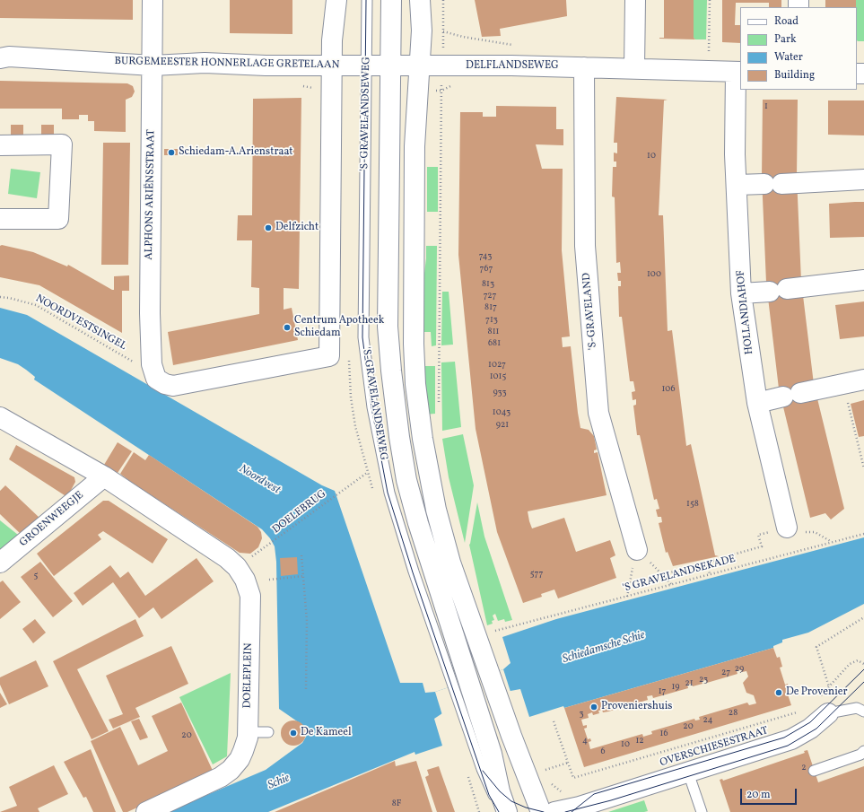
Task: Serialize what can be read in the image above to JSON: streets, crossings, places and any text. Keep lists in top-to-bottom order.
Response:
{
  "streets": {
    "street": [
      "BURGEMEESTER HONNERLAGE GRETELAAN",
      "DELFLANDSEWEG",
      "'S-GRAVELANDSEWEG",
      "ALPHONS ARIËNSSTRAAT",
      "'S-GRAVELAND",
      "HOLLANDIAHOF",
      "GROENWEEGJE",
      "DOELEPLEIN",
      "OVERSCHIESESTRAAT"
    ],
    "path": ["NOORDVESTSINGEL", "DOELEBRUG", "'S GRAVELANDSEKADE"]
  },
  "crossings": [
    ["BURGEMEESTER HONNERLAGE GRETELAAN", "DELFLANDSEWEG"],
    ["BURGEMEESTER HONNERLAGE GRETELAAN", "'S-GRAVELANDSEWEG"],
    ["BURGEMEESTER HONNERLAGE GRETELAAN", "ALPHONS ARIËNSSTRAAT"],
    ["DELFLANDSEWEG", "'S-GRAVELANDSEWEG"],
    ["DELFLANDSEWEG", "'S-GRAVELAND"],
    ["DELFLANDSEWEG", "HOLLANDIAHOF"],
    ["ALPHONS ARIËNSSTRAAT", "NOORDVESTSINGEL"],
    ["GROENWEEGJE", "DOELEPLEIN"]
  ],
  "water": ["Noordvest", "Schiedamsche Schie", "Schie"],
  "places": [
    "Schiedam-A.Arienstraat",
    "Delfzicht",
    "Centrum Apotheek Schiedam",
    "De Provenier",
    "Proveniershuis",
    "De Kameel"
  ],
  "house_numbers": [
    "1",
    "10",
    "743",
    "767",
    "100",
    "813",
    "727",
    "817",
    "713",
    "811",
    "681",
    "1027",
    "1015",
    "106",
    "933",
    "1043",
    "921",
    "158",
    "577",
    "5",
    "29",
    "27",
    "23",
    "21",
    "19",
    "17",
    "28",
    "3",
    "24",
    "20",
    "16",
    "20",
    "4",
    "12",
    "10",
    "6",
    "2",
    "8F"
  ],
  "legend": [
    "Road",
    "Park",
    "Water",
    "Building"
  ],
  "scale_bar": "20 m"
}
